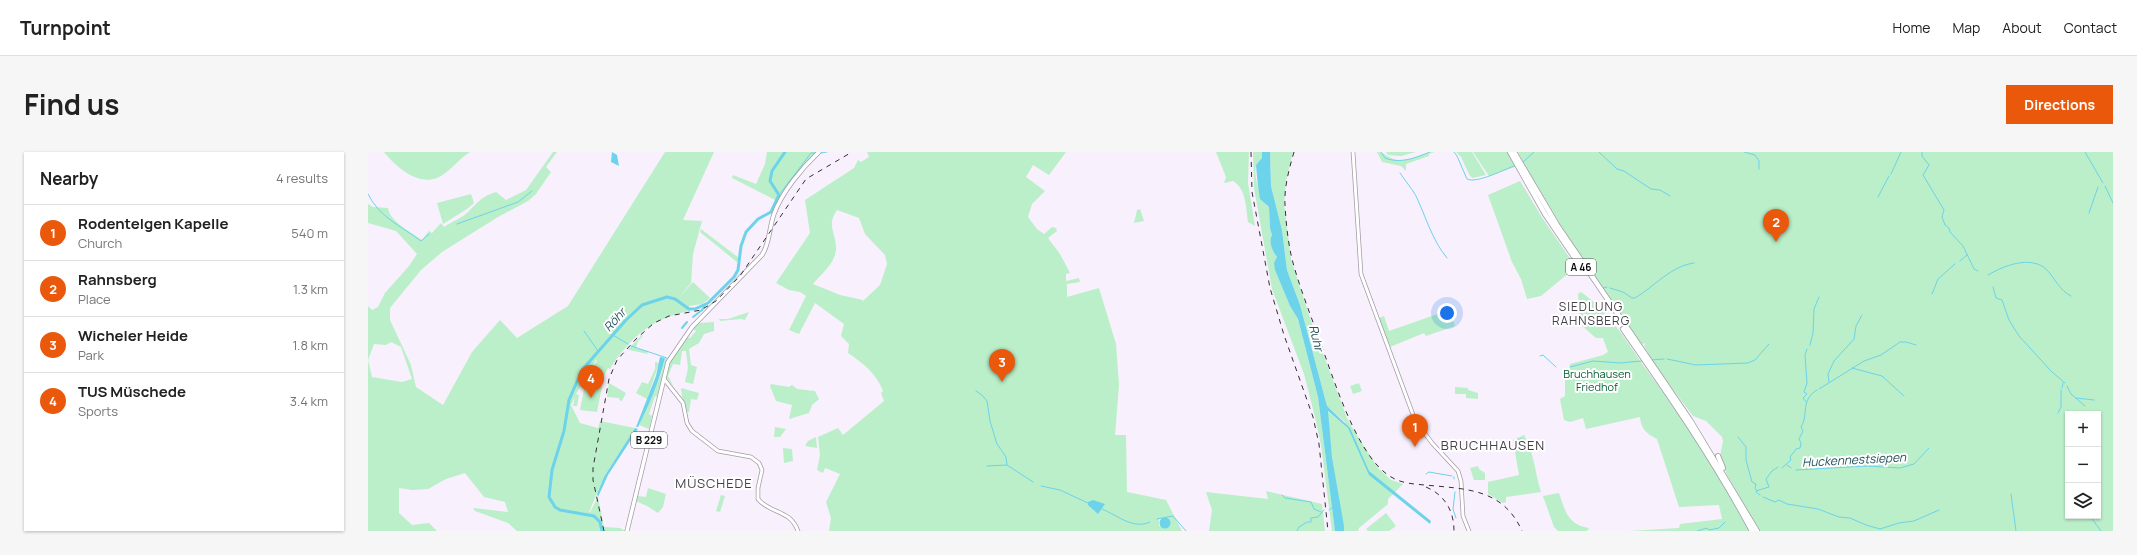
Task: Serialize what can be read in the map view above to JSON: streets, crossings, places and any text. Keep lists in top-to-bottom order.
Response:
{
  "streets": {
    "highway": ["A 46"],
    "main road": ["B 229"]
  },
  "districts": ["SIEDLUNG RAHNSBERG", "BRUCHHAUSEN", "MÜSCHEDE"],
  "water": ["Röhr", "Ruhr", "Huckennestsiepen"],
  "parks": ["Bruchhausen Friedhof"],
  "page": {
    "header": "Turnpoint",
    "nav": [
      "Home",
      "Map",
      "About",
      "Contact"
    ],
    "title": "Find us",
    "buttons": "Directions",
    "heading": ["Nearby", "4 results"],
    "list": [
      {
        "mark": "1",
        "name": "Rodentelgen Kapelle",
        "note": "Church",
        "value": "540 m"
      },
      {
        "mark": "2",
        "name": "Rahnsberg",
        "note": "Place",
        "value": "1.3 km"
      },
      {
        "mark": "3",
        "name": "Wicheler Heide",
        "note": "Park",
        "value": "1.8 km"
      },
      {
        "mark": "4",
        "name": "TUS Müschede",
        "note": "Sports",
        "value": "3.4 km"
      }
    ],
    "pins": [
      "2",
      "3",
      "4",
      "1"
    ],
    "map_buttons": ["+", "−"]
  }
}
